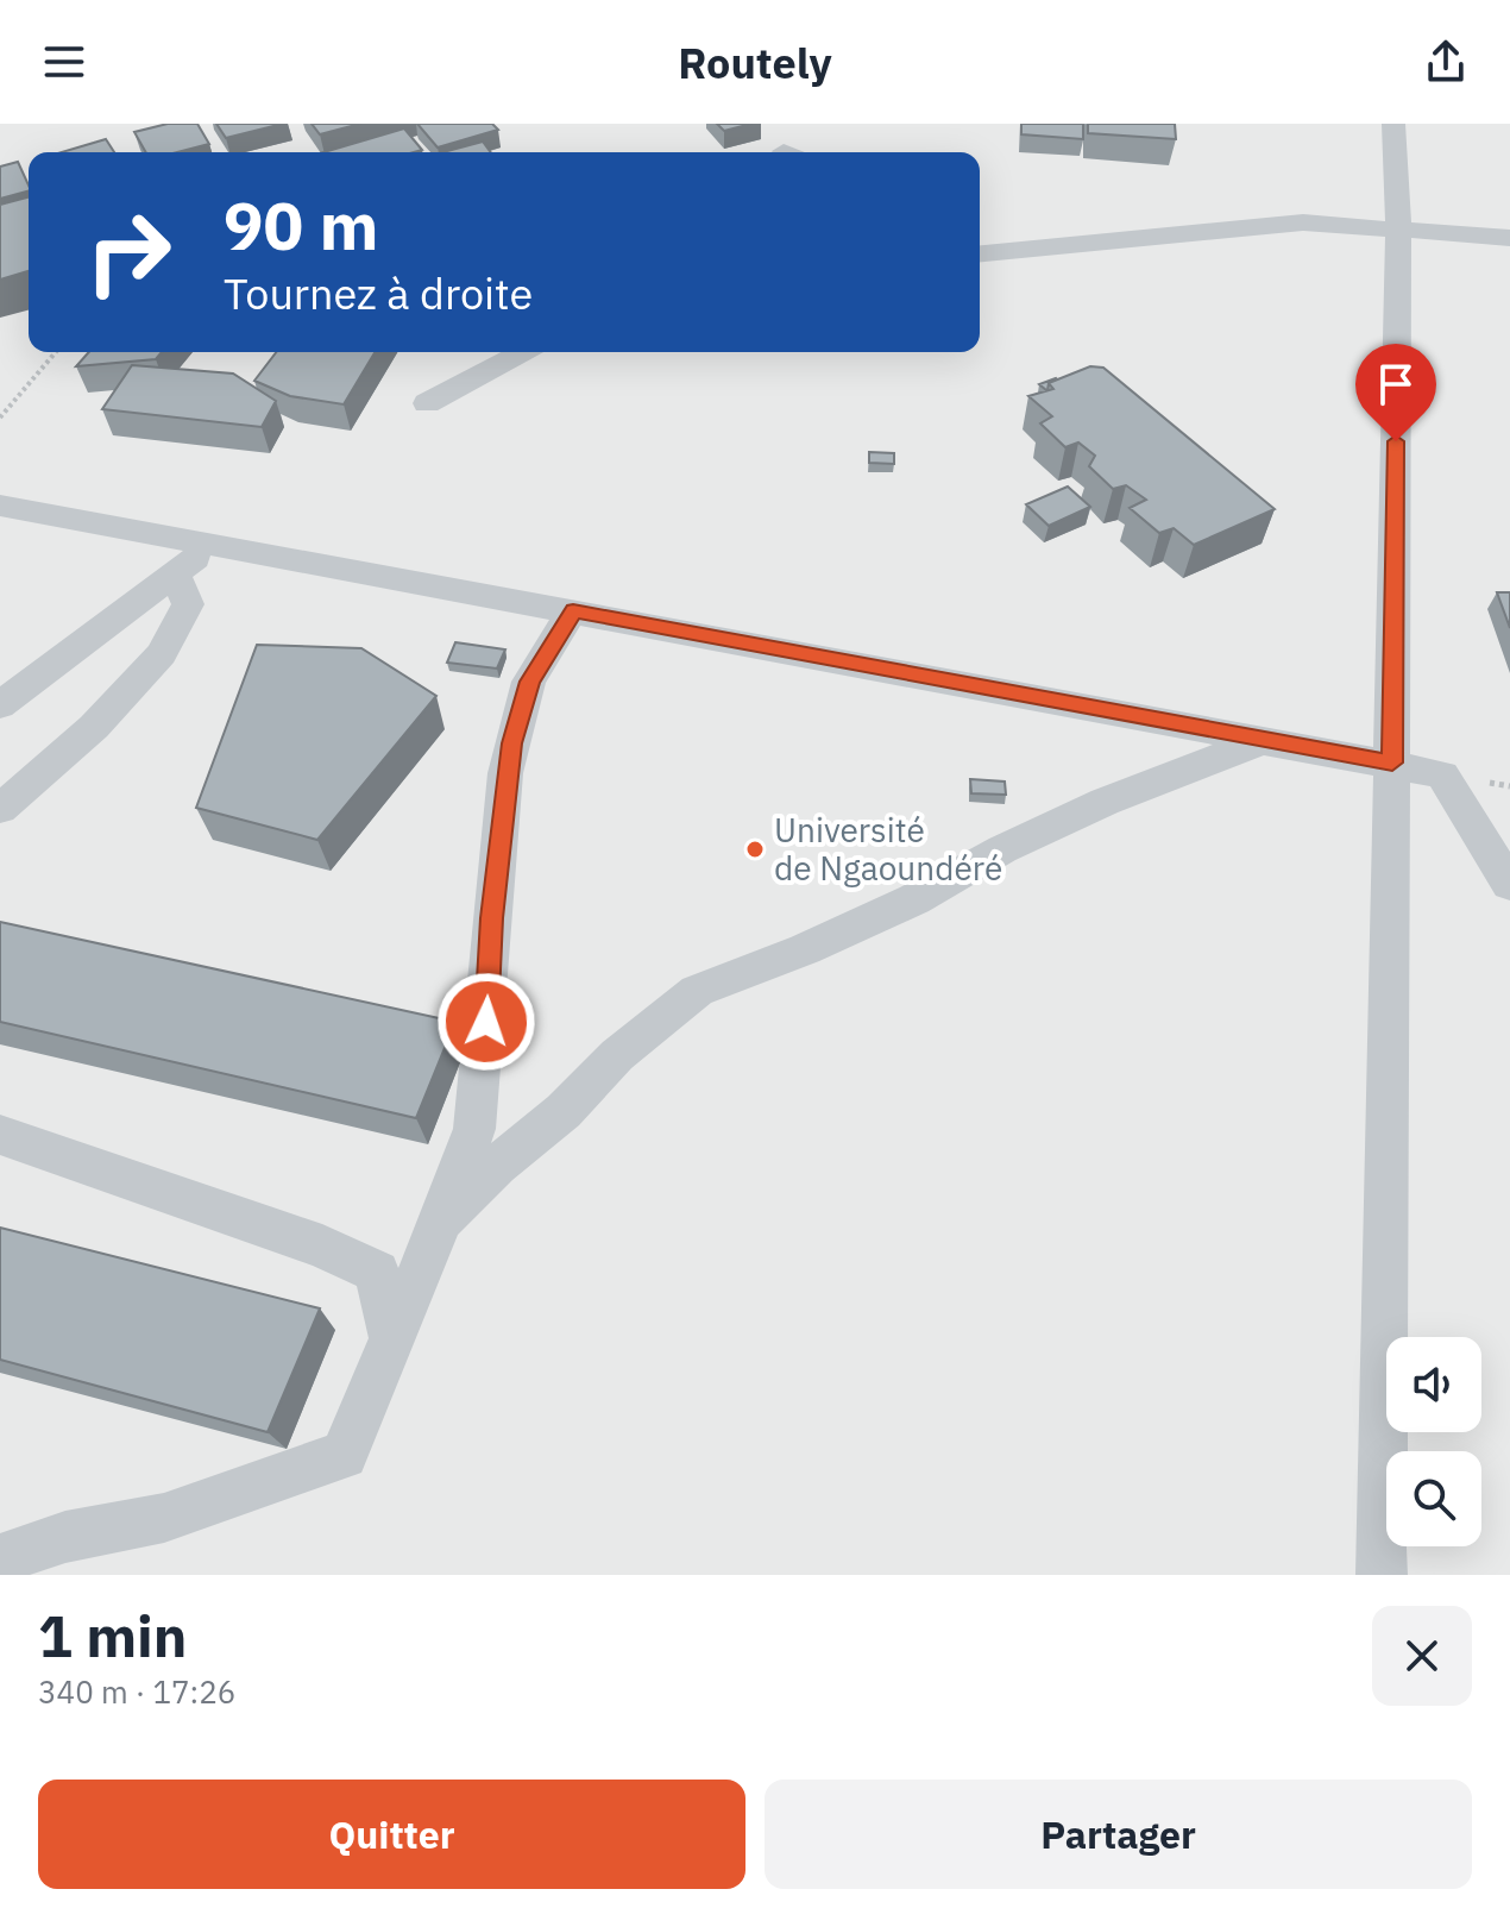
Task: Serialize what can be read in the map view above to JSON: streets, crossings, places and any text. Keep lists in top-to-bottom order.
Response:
{
  "places": ["Université de Ngaoundéré"],
  "page": {
    "header": "Routely",
    "turn": ["90 m", "Tournez à droite"],
    "heading": ["1 min", "340 m · 17:26"],
    "buttons": ["Quitter", "Partager"]
  }
}
